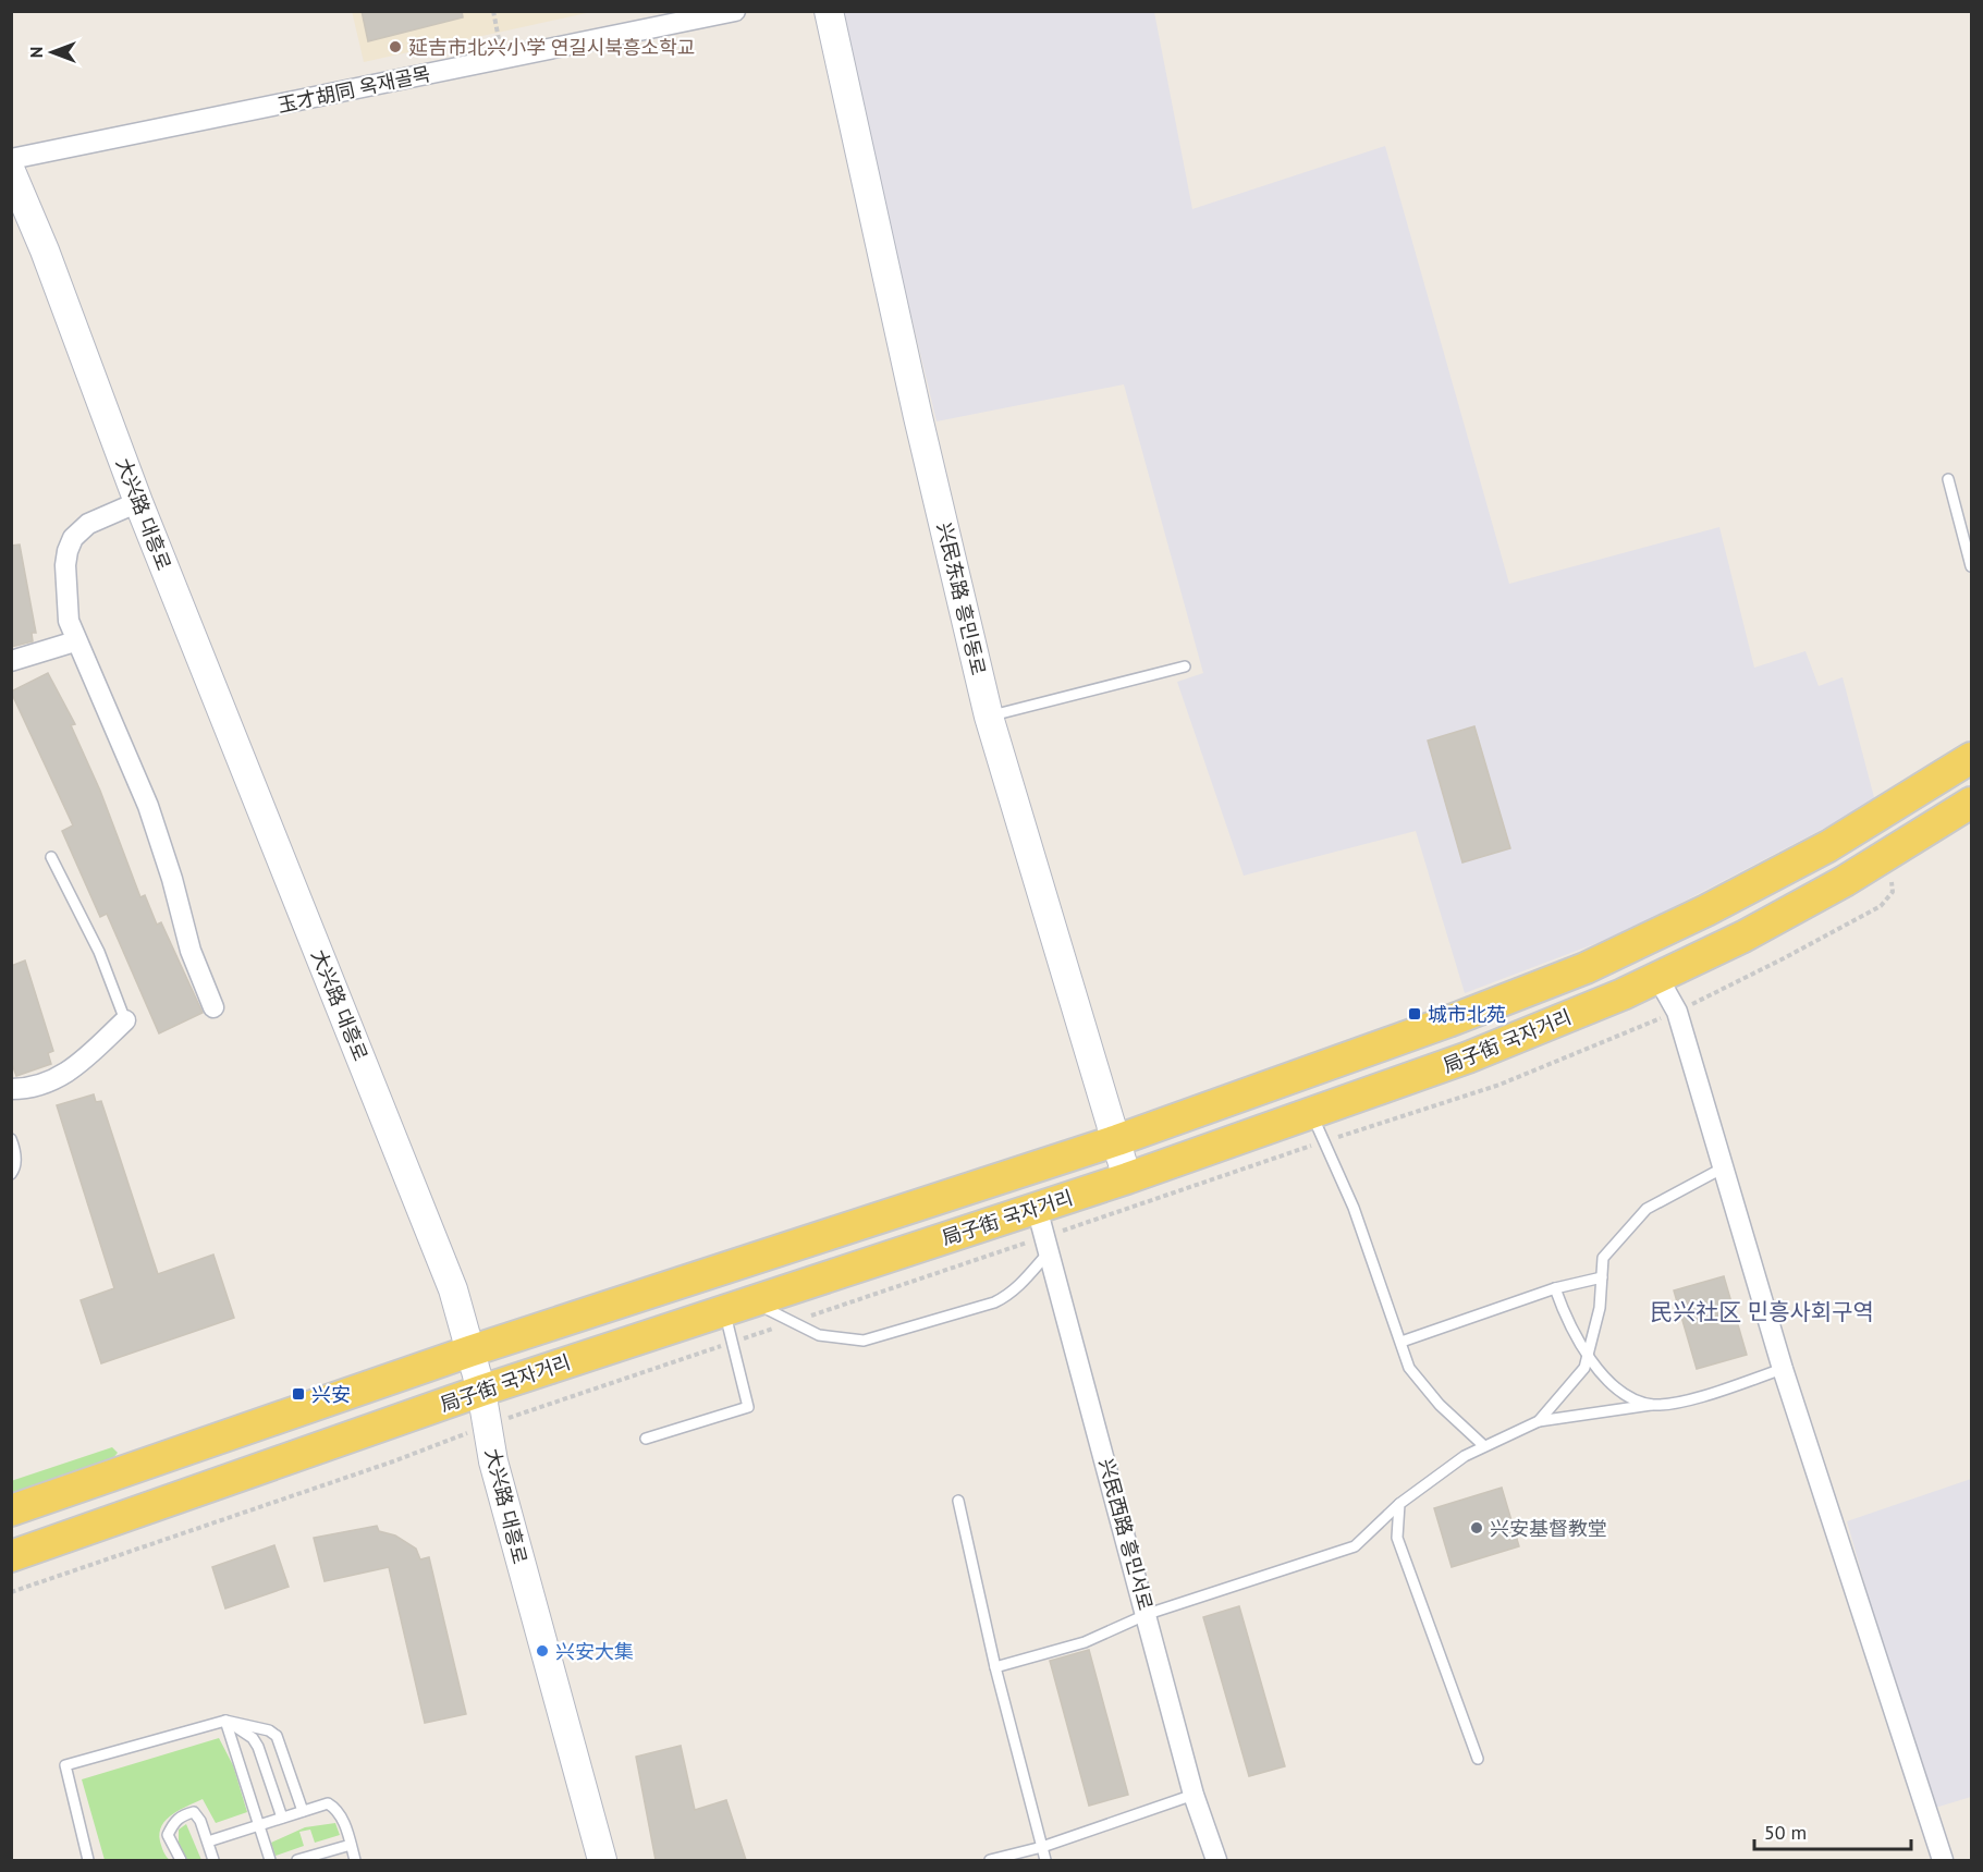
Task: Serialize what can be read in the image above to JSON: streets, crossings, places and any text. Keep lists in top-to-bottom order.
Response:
{
  "streets": {
    "main road": ["局子街 국자거리"],
    "street": [
      "玉才胡同 옥재골목",
      "大兴路 대흥로",
      "兴民东路 흥민동로",
      "兴民西路 흥민서로"
    ]
  },
  "crossings": [
    ["大兴路 대흥로", "局子街 국자거리"],
    ["兴民东路 흥민동로", "局子街 국자거리"],
    ["局子街 국자거리", "兴民西路 흥민서로"]
  ],
  "districts": ["民兴社区 민흥사회구역"],
  "places": {
    "other": ["延吉市北兴小学 연길시북흥소학교", "兴安基督教堂", "兴安大集"],
    "transit": ["城市北苑", "兴安"]
  },
  "scale_bar": "50 m",
  "north": "left"
}
